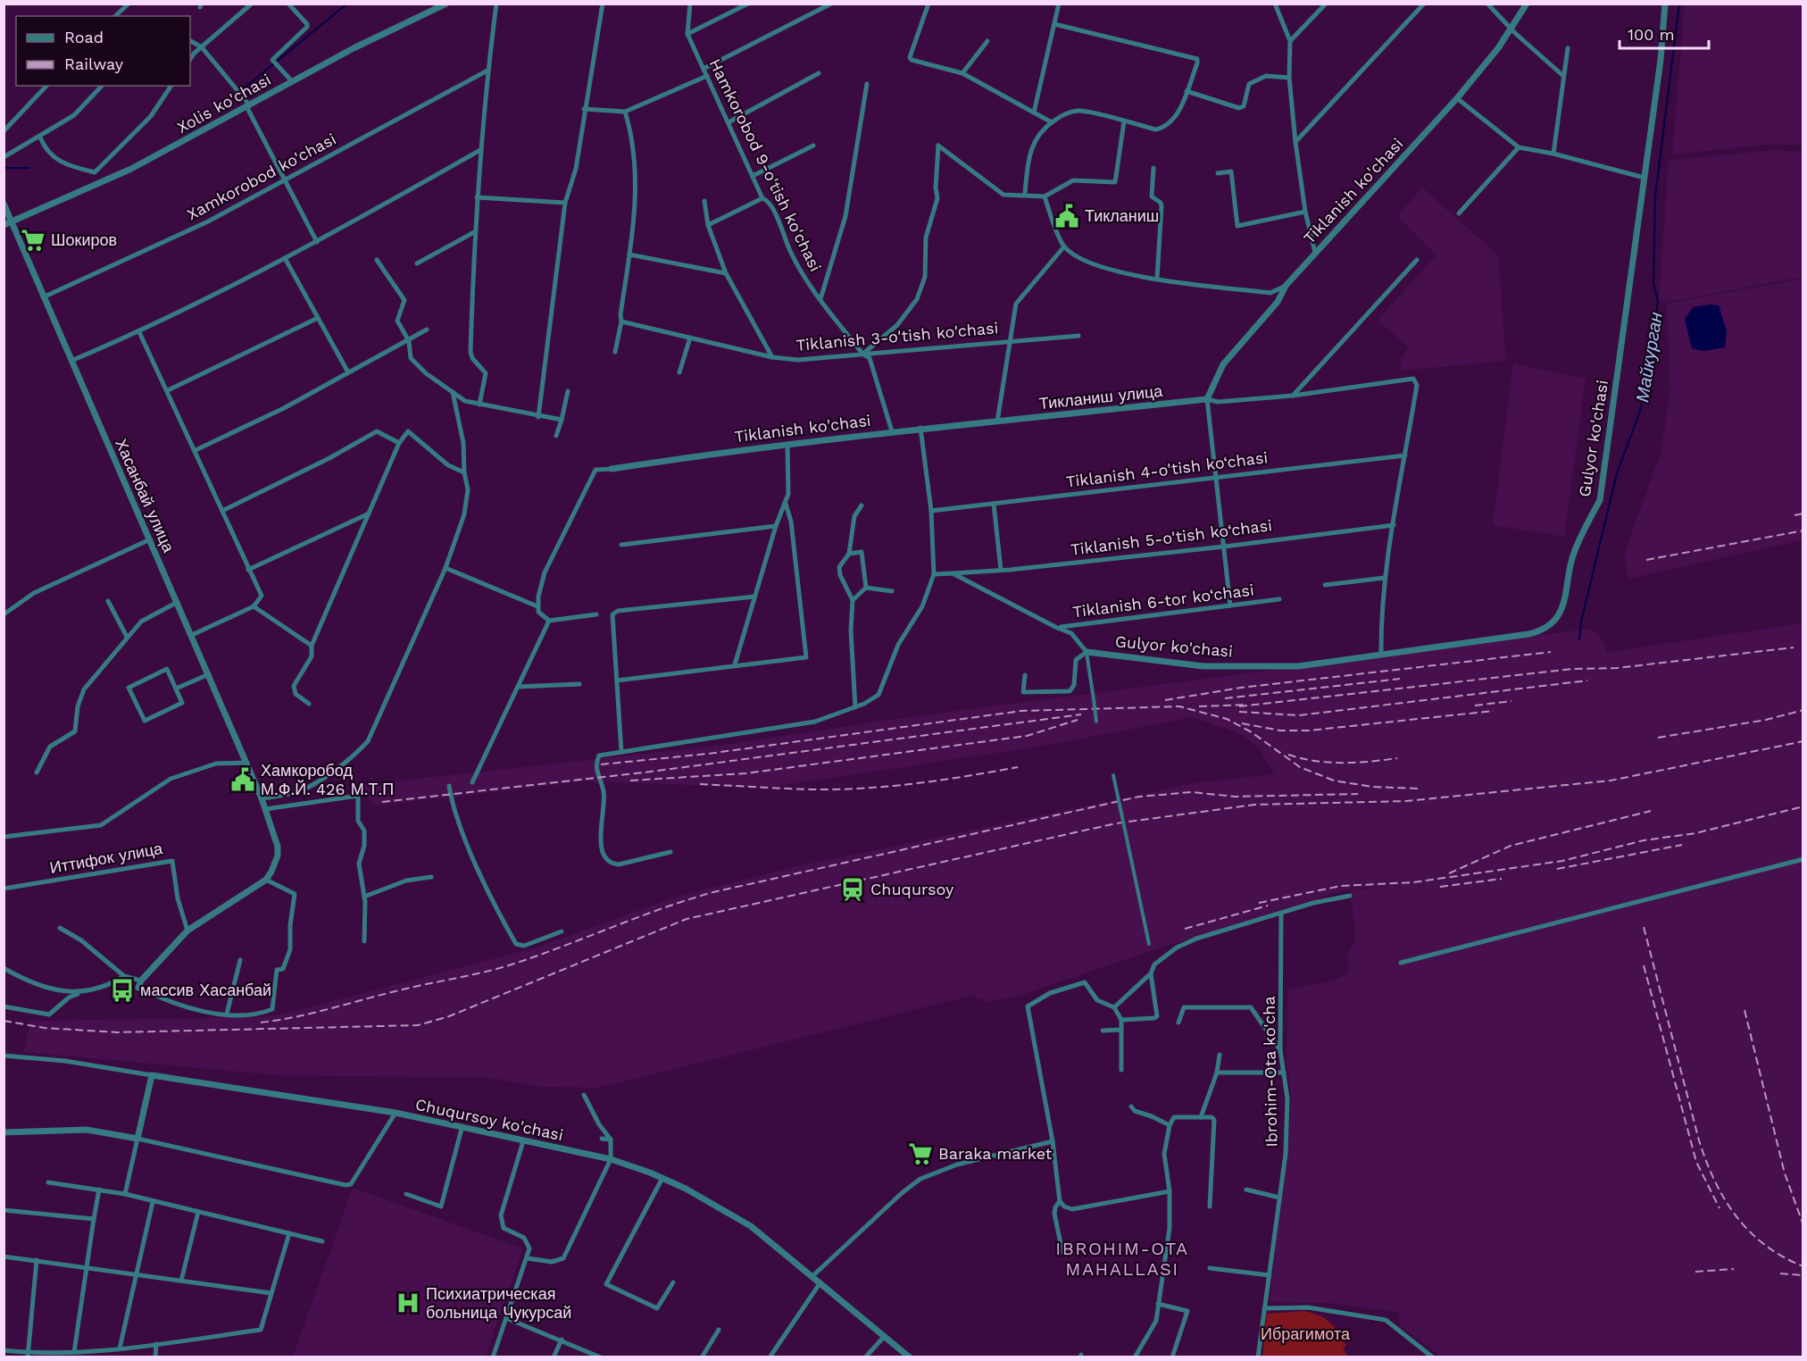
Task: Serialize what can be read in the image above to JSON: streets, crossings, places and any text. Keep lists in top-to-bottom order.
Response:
{
  "streets": {
    "street": [
      "Xolis ko'chasi",
      "Hamkorobod 9-o'tish ko'chasi",
      "Xamkorobod ko'chasi",
      "Tiklanish ko'chasi",
      "Tiklanish 3-o'tish ko'chasi",
      "Тикланиш улица",
      "Gulyor ko'chasi",
      "Tiklanish 4-o'tish ko‘chasi",
      "Хасанбай улица",
      "Tiklanish 5-o'tish ko‘chasi",
      "Tiklanish 6-tor ko‘chasi",
      "Иттифок улица",
      "Ibrohim-Ota ko'cha",
      "Chuqursoy ko'chasi"
    ]
  },
  "crossings": [
    ["Xolis ko'chasi", "Хасанбай улица"],
    ["Hamkorobod 9-o'tish ko'chasi", "Tiklanish ko'chasi"],
    ["Hamkorobod 9-o'tish ko'chasi", "Tiklanish 3-o'tish ko'chasi"],
    ["Xamkorobod ko'chasi", "Хасанбай улица"],
    ["Tiklanish ko'chasi", "Тикланиш улица"],
    ["Tiklanish 5-o'tish ko‘chasi", "Tiklanish 6-tor ko‘chasi"]
  ],
  "districts": ["IBROHIM-OTA MAHALLASI"],
  "water": ["Майкурган"],
  "parks": ["Ибрагимота"],
  "places": {
    "public building": ["Тикланиш", "Хамкоробод М.Ф.Й. 426 М.Т.П"],
    "supermarket": ["Шокиров", "Baraka market"],
    "station": ["Chuqursoy"],
    "bus stop": ["массив Хасанбай"],
    "hospital": ["Психиатрическая больница Чукурсай"]
  },
  "legend": ["Road", "Railway"],
  "scale_bar": "100 m"
}
